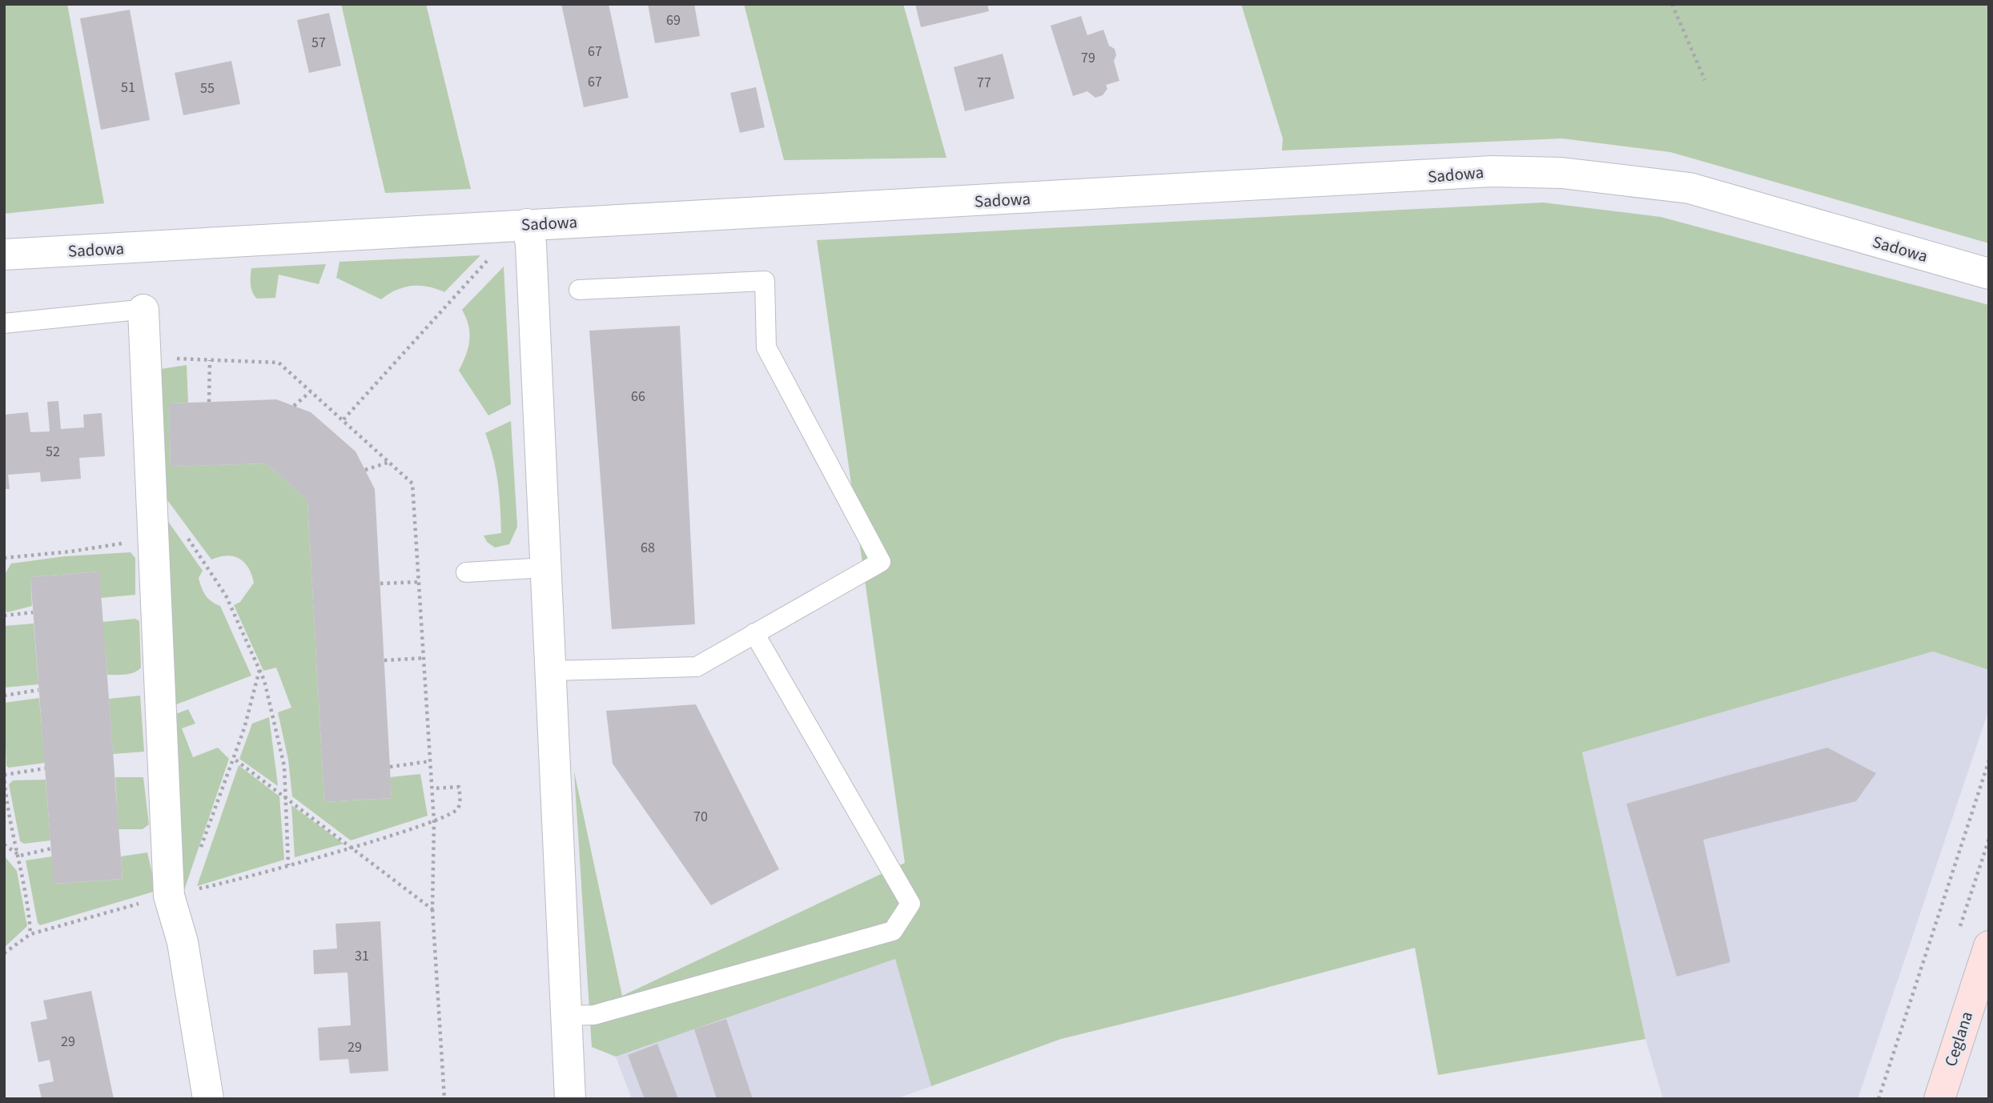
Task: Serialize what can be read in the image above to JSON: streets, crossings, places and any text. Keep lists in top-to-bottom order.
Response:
{
  "streets": {
    "street": ["Sadowa", "Ceglana"]
  },
  "house_numbers": [
    "69",
    "57",
    "67",
    "79",
    "67",
    "77",
    "51",
    "55",
    "66",
    "52",
    "68",
    "70",
    "31",
    "29",
    "29"
  ]
}
